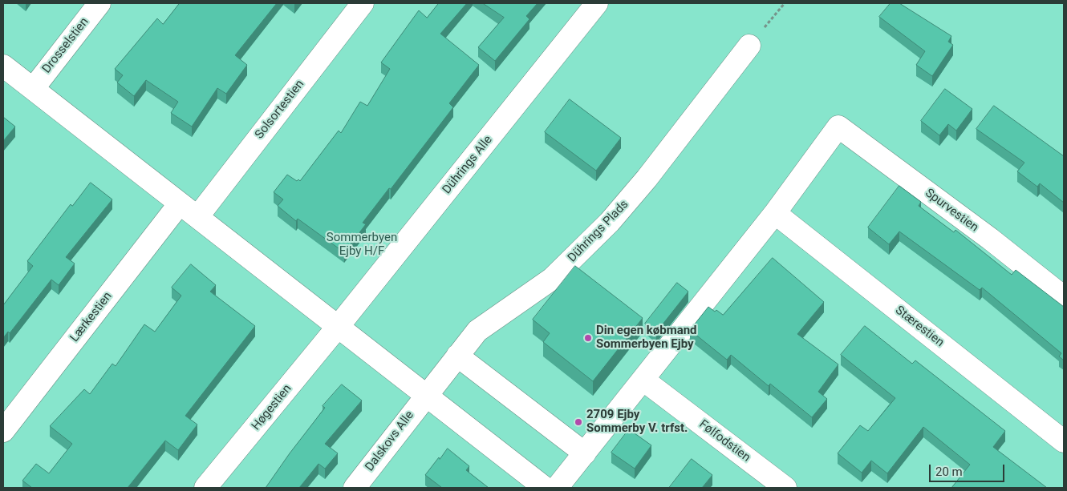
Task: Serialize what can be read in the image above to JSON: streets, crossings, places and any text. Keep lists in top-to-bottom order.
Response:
{
  "streets": {
    "lane": [
      "Drosselstien",
      "Solsortestien",
      "Dührings Alle",
      "Spurvestien",
      "Dührings Plads",
      "Lærkestien",
      "Stærestien",
      "Høgestien",
      "Dalskovs Alle",
      "Følfodstien"
    ]
  },
  "crossings": [
    ["Dührings Alle", "Høgestien"],
    ["Spurvestien", "Stærestien"],
    ["Dührings Plads", "Dalskovs Alle"]
  ],
  "parks": ["Sommerbyen Ejby H/F"],
  "places": ["Din egen købmand Sommerbyen Ejby", "2709 Ejby Sommerby V. trfst."],
  "scale_bar": "20 m"
}
